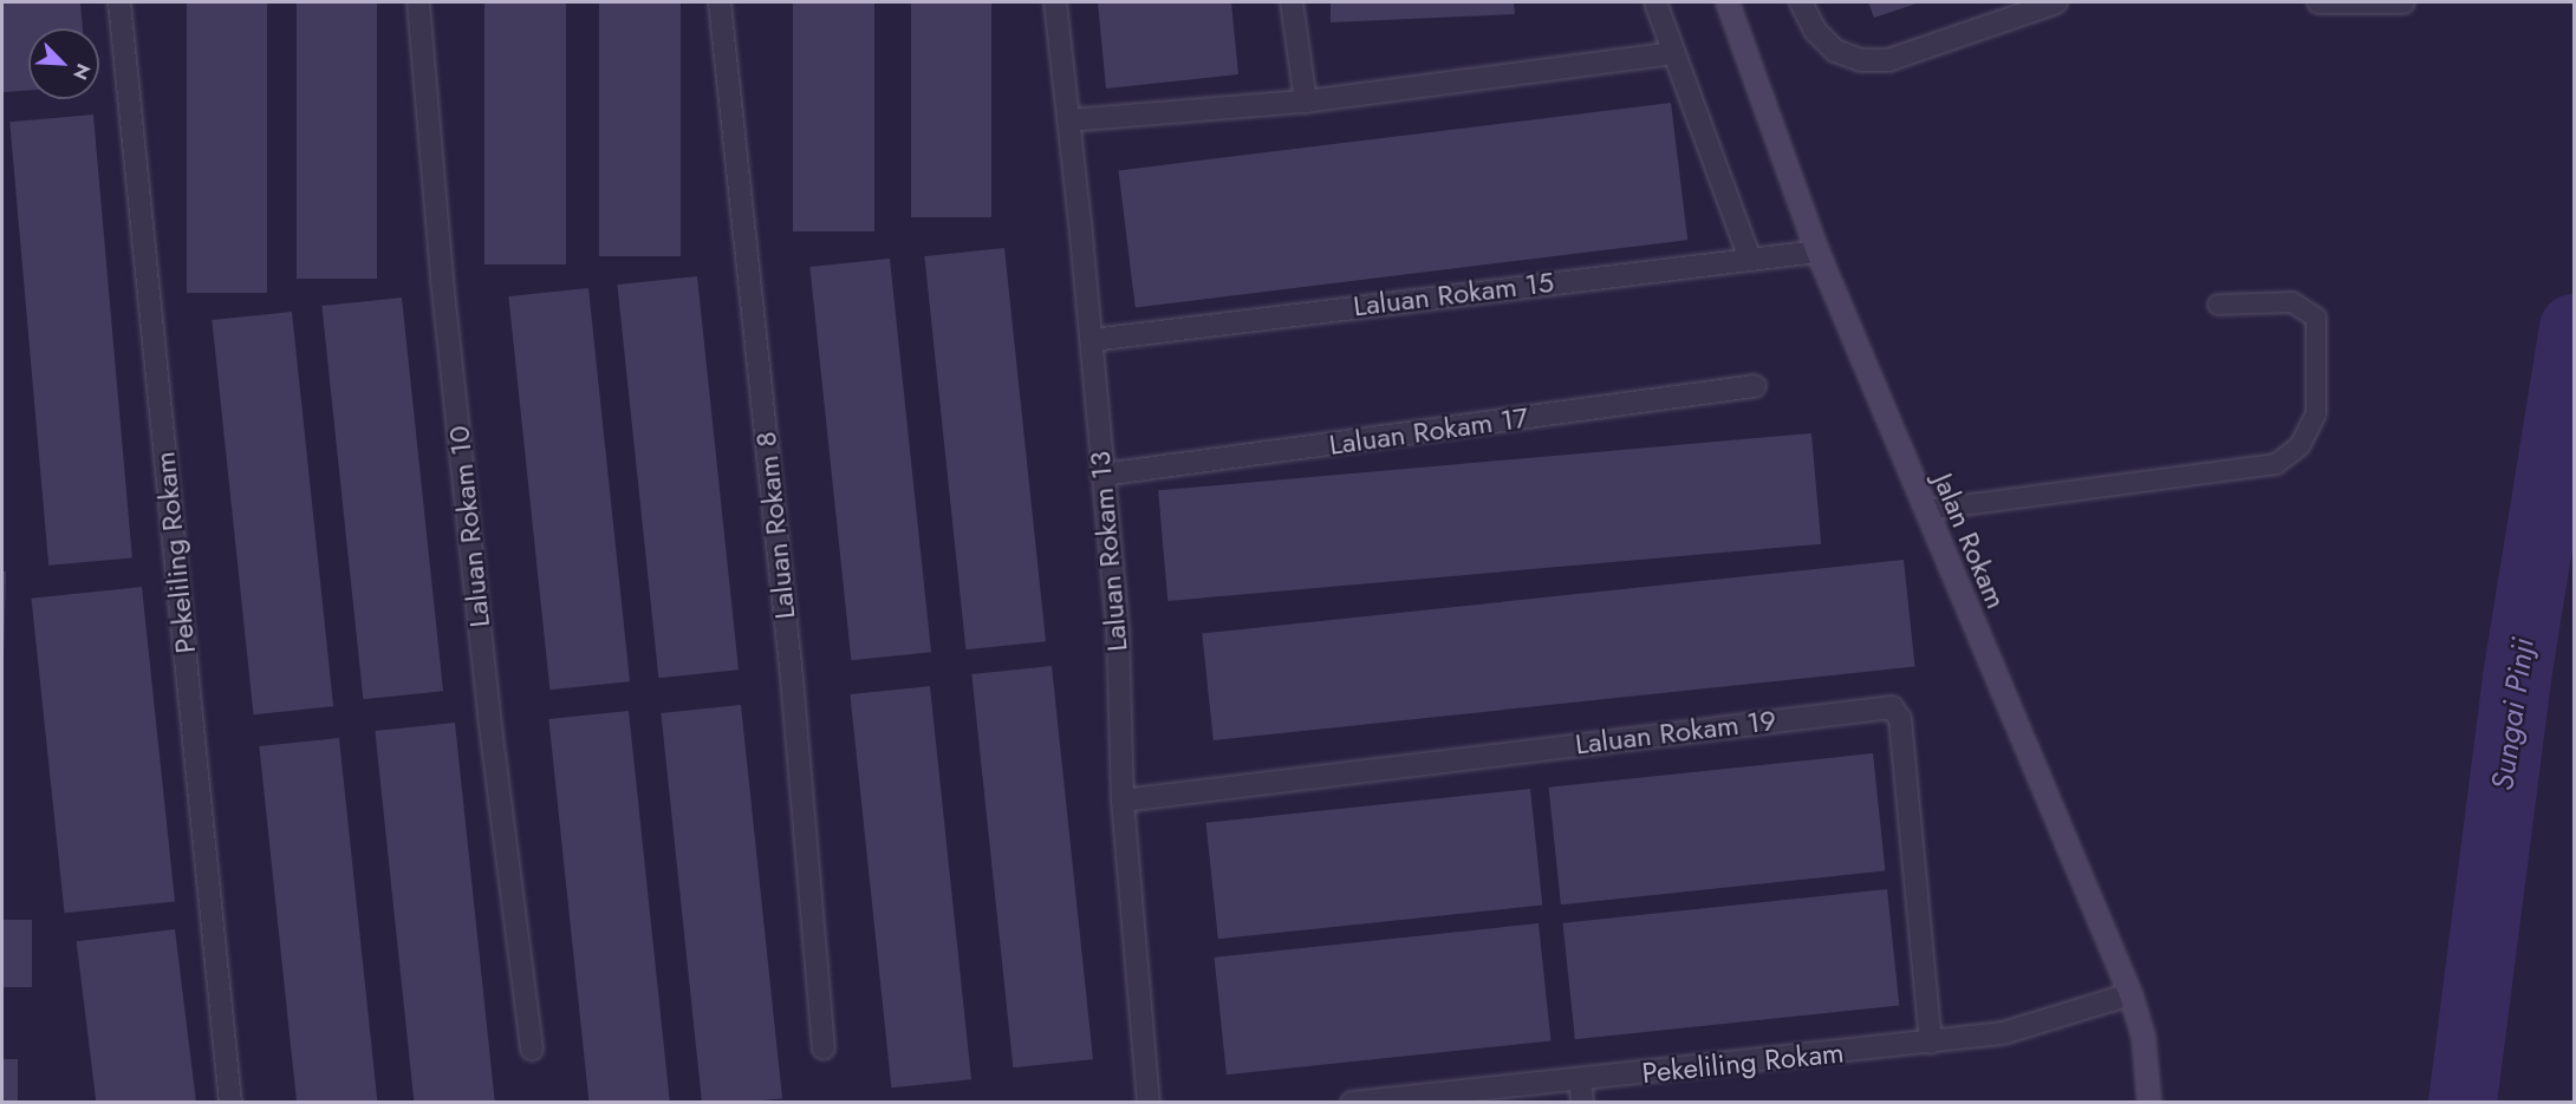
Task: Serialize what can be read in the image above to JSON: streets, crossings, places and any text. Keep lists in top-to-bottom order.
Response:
{
  "streets": {
    "main road": ["Jalan Rokam"],
    "street": [
      "Laluan Rokam 15",
      "Laluan Rokam 17",
      "Laluan Rokam 8",
      "Laluan Rokam 10",
      "Laluan Rokam 13",
      "Pekeliling Rokam",
      "Laluan Rokam 19"
    ]
  },
  "crossings": [
    ["Laluan Rokam 15", "Jalan Rokam"],
    ["Laluan Rokam 15", "Laluan Rokam 13"],
    ["Laluan Rokam 17", "Laluan Rokam 13"],
    ["Jalan Rokam", "Pekeliling Rokam"],
    ["Laluan Rokam 13", "Laluan Rokam 19"],
    ["Pekeliling Rokam", "Laluan Rokam 19"]
  ],
  "water": ["Sungai Pinji"],
  "north": "bottom right"
}
